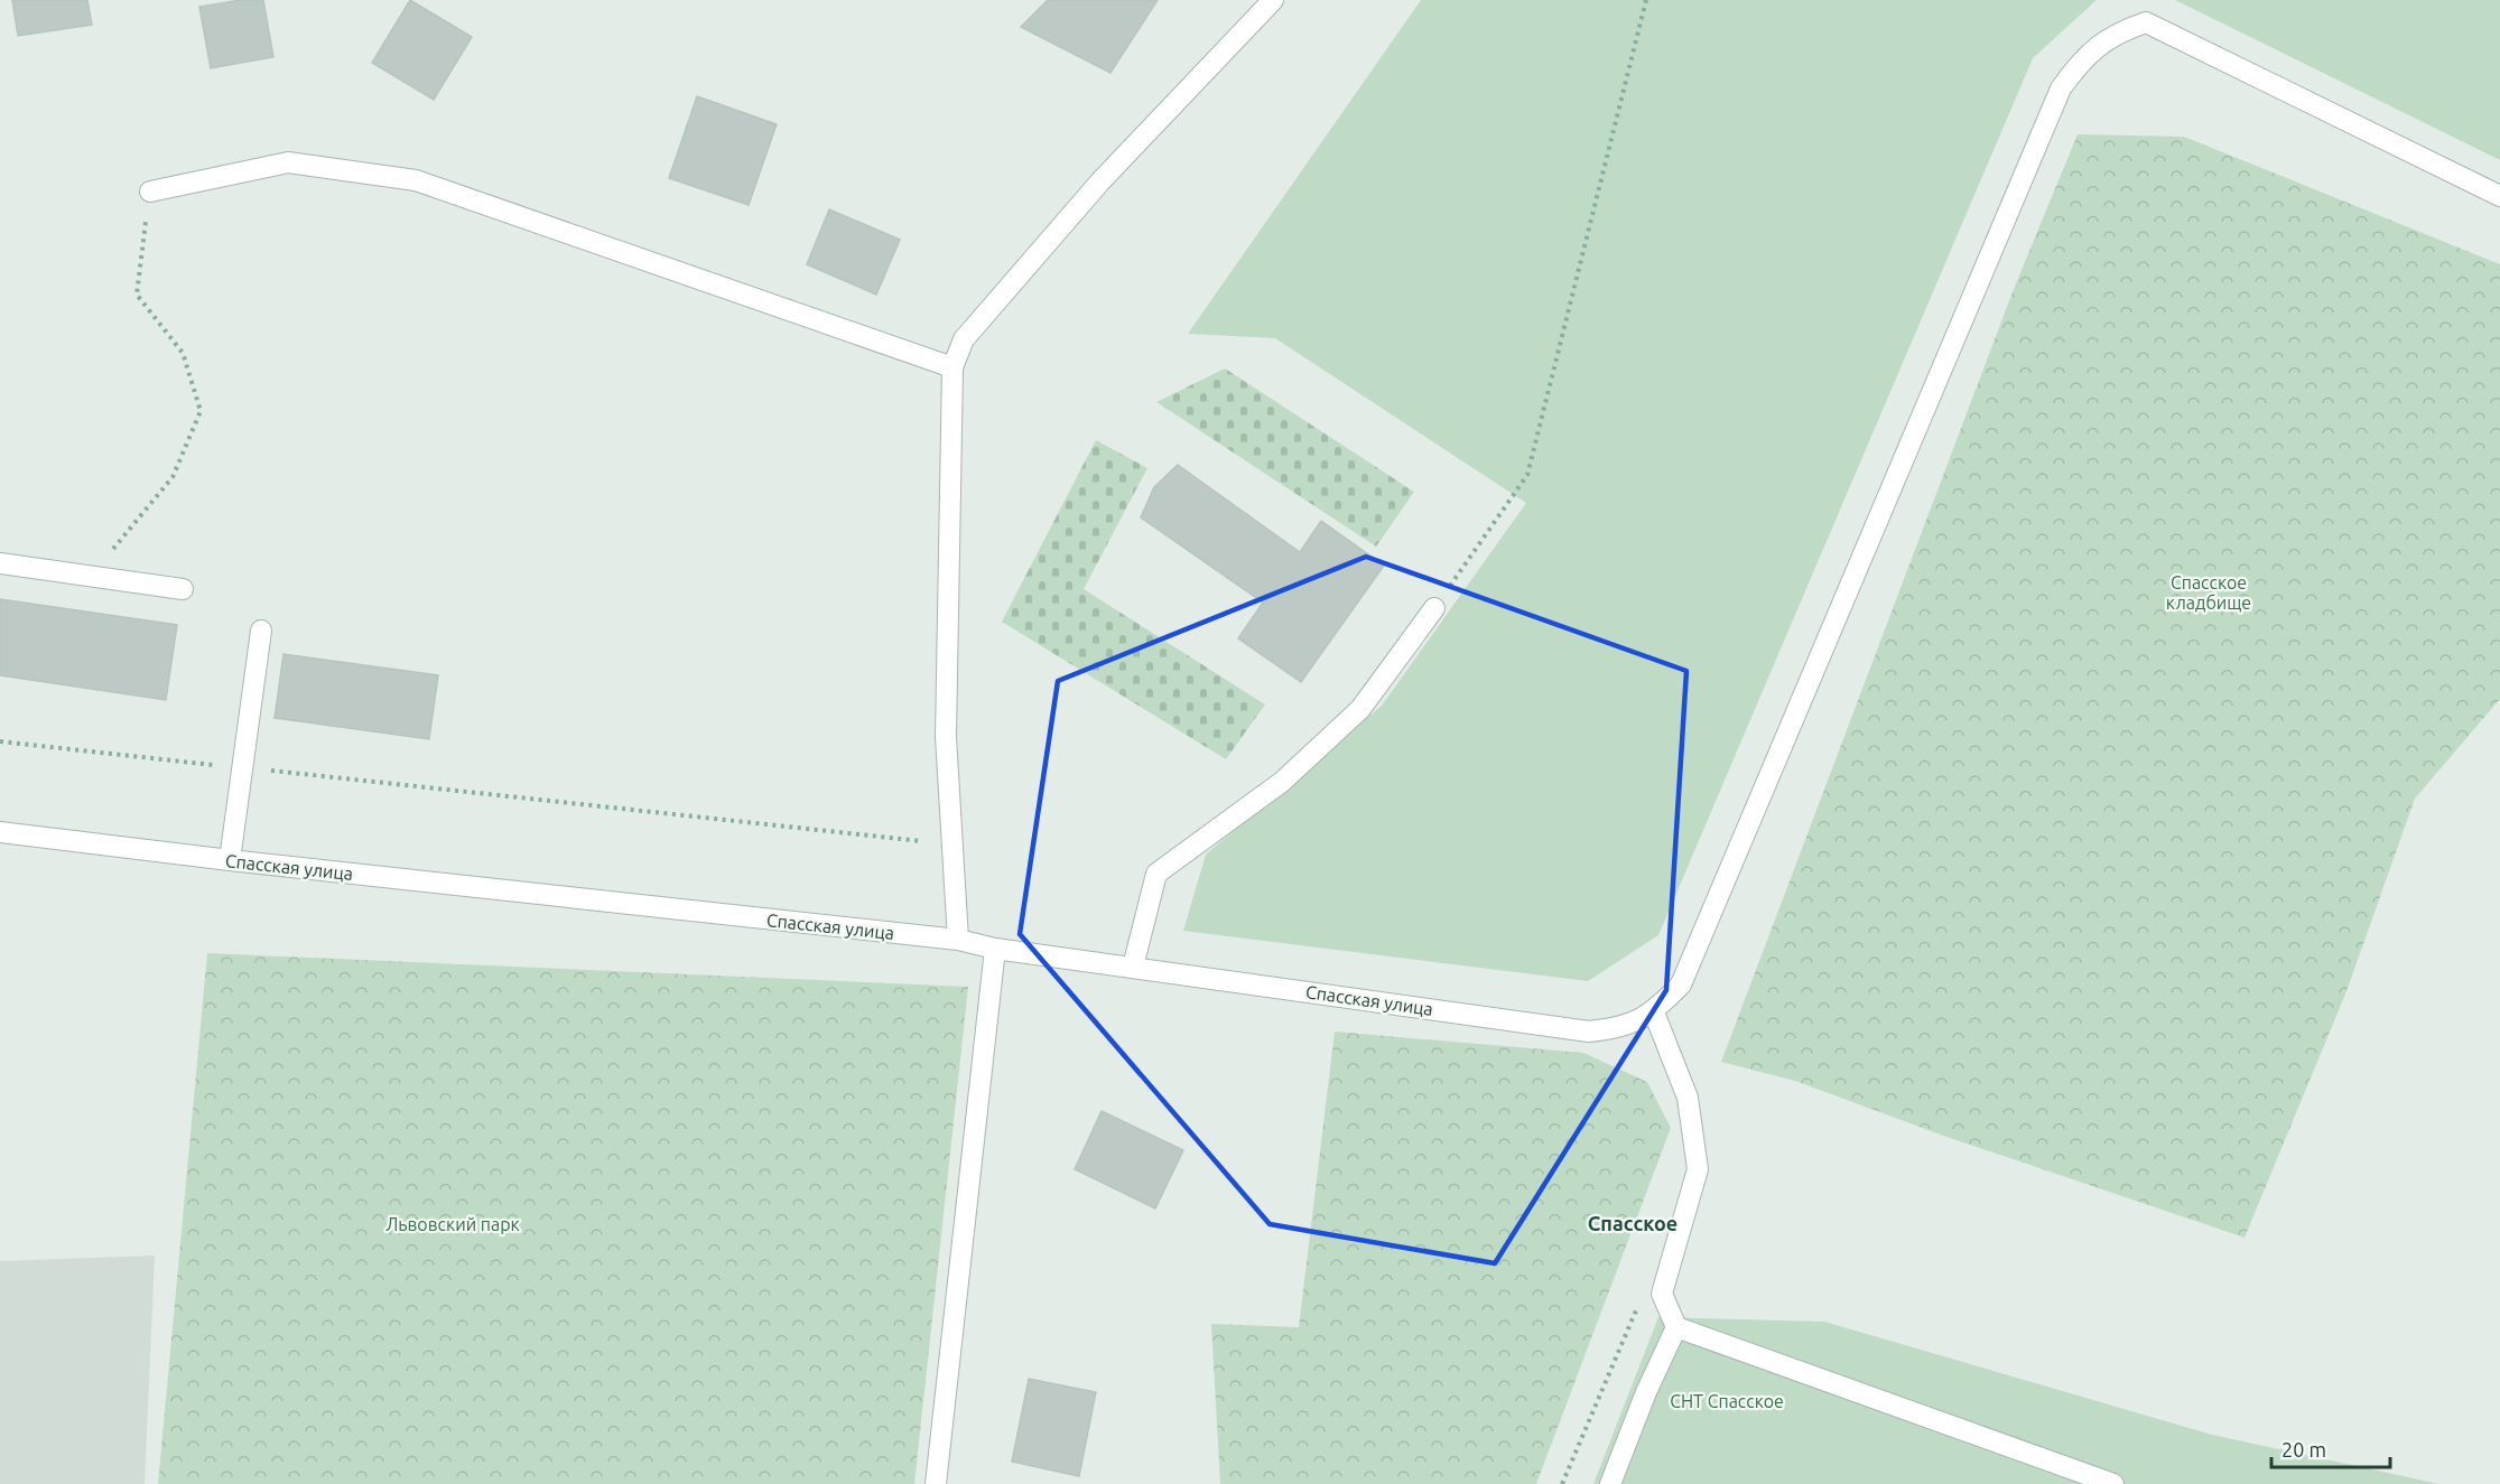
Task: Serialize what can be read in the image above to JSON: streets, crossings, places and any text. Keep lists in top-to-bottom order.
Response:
{
  "streets": {
    "street": ["Спасская улица"]
  },
  "districts": ["Спасское"],
  "parks": ["Спасское кладбище", "Львовский парк", "СНТ Спасское"],
  "scale_bar": "20 m"
}
